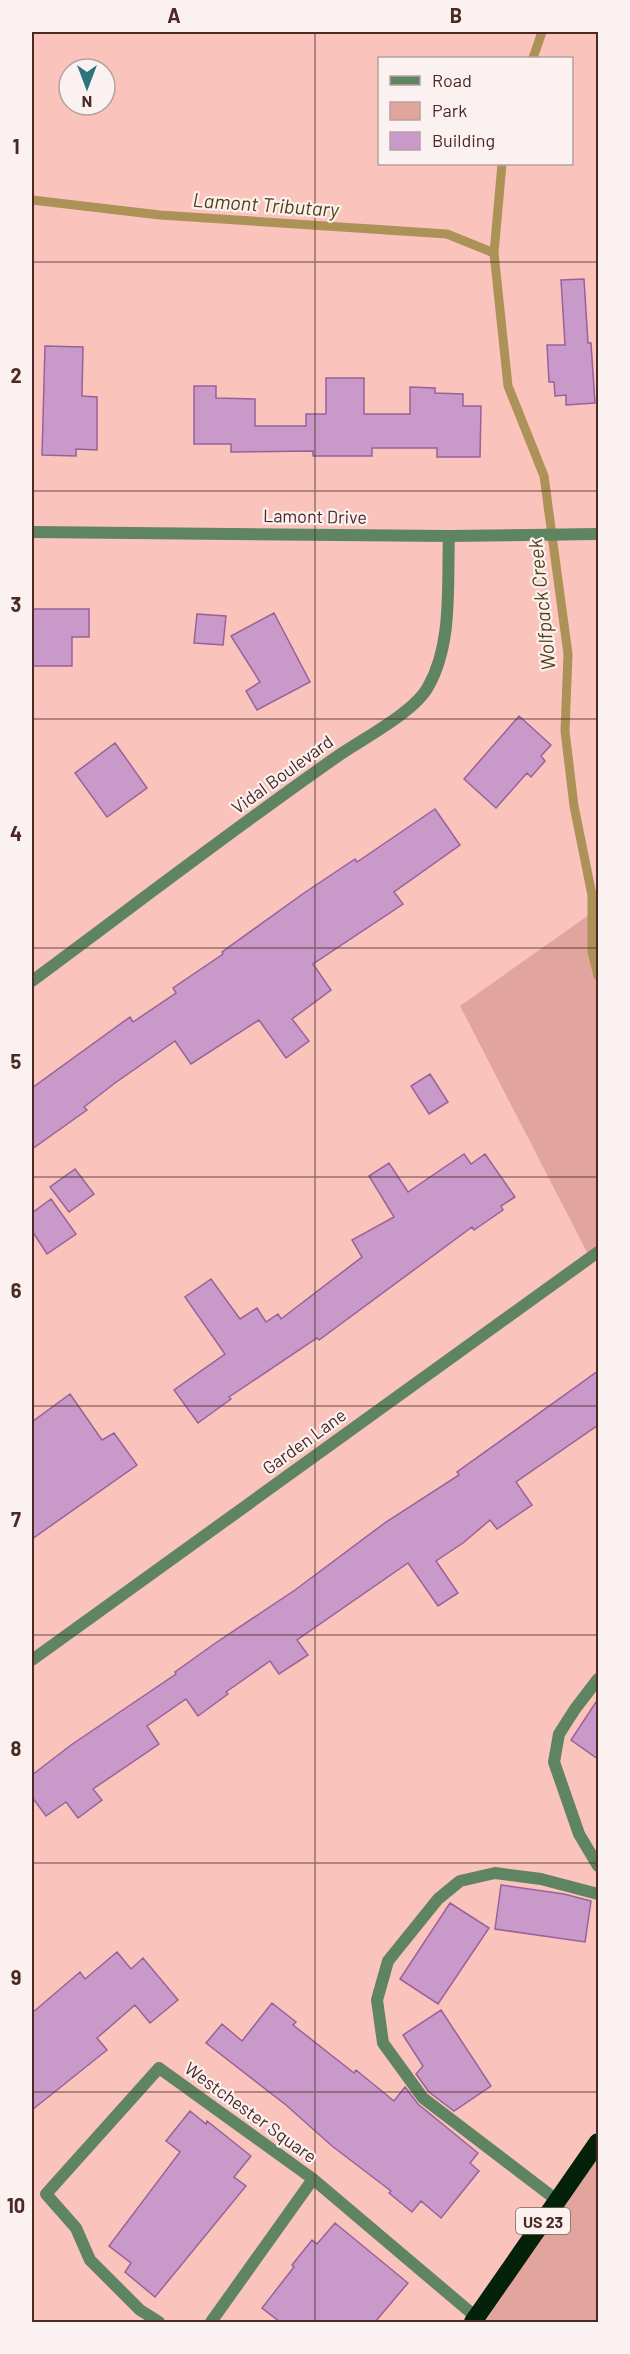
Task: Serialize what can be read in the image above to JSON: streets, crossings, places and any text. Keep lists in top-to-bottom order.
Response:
{
  "streets": {
    "highway": ["US 23"],
    "street": [
      "Lamont Drive",
      "Vidal Boulevard",
      "Garden Lane",
      "Westchester Square"
    ]
  },
  "crossings": [
    ["Lamont Drive", "Vidal Boulevard"],
    ["Westchester Square", "US 23"]
  ],
  "water": ["Lamont Tributary", "Wolfpack Creek"],
  "legend": ["Road", "Park", "Building"],
  "north": "bottom",
  "grid": {
    "columns": ["A", "B"],
    "rows": [
      "1",
      "2",
      "3",
      "4",
      "5",
      "6",
      "7",
      "8",
      "9",
      "10"
    ]
  }
}
